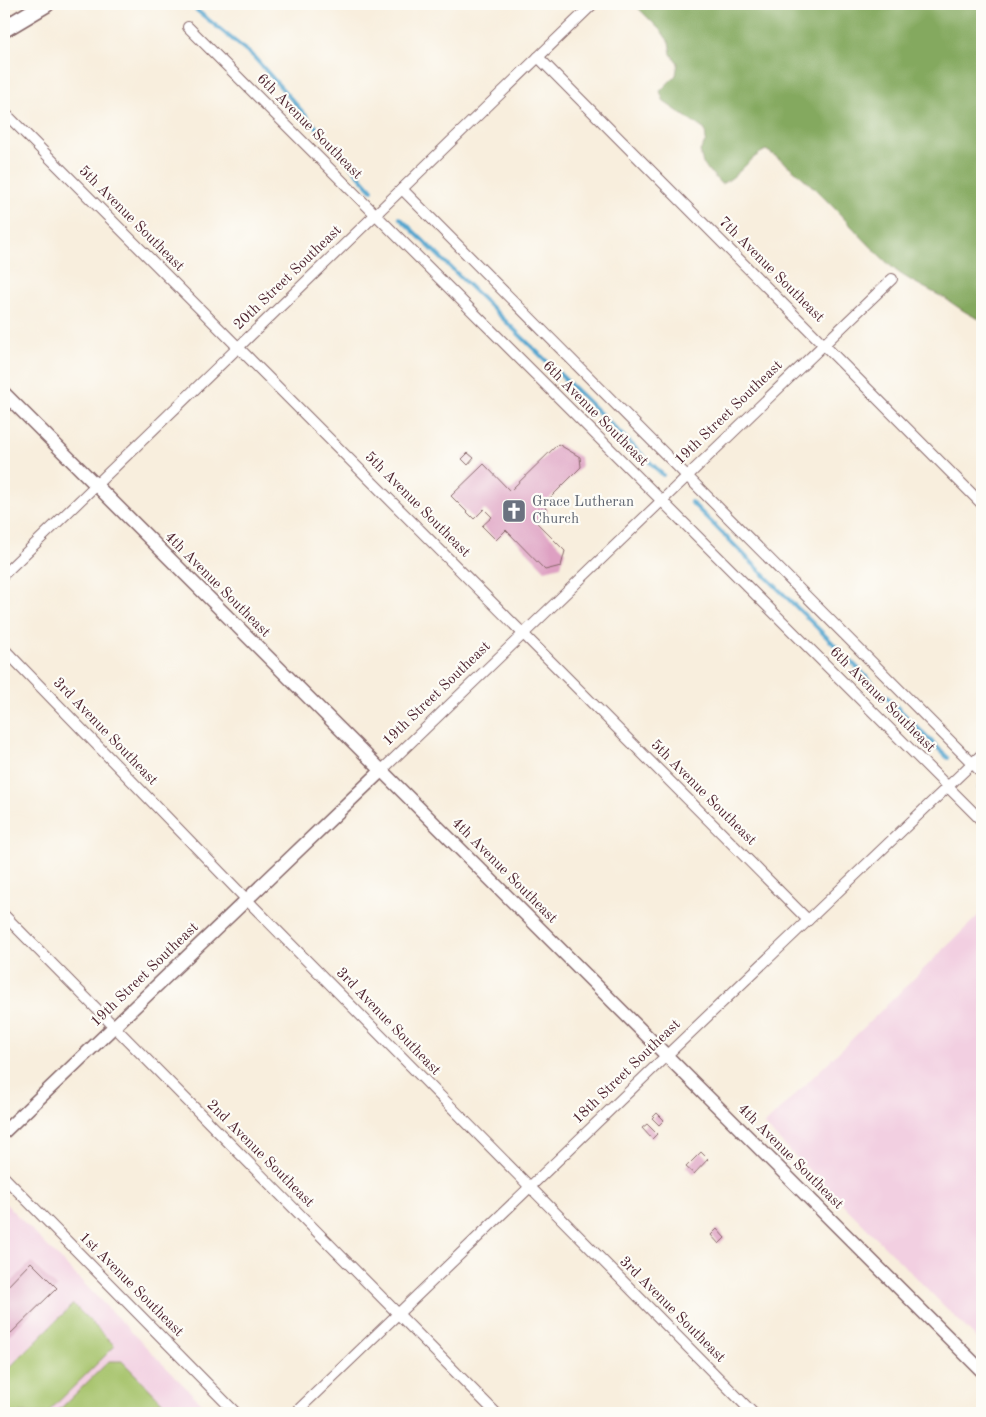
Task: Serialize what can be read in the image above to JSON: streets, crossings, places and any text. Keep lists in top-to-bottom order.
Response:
{
  "streets": {
    "street": [
      "6th Avenue Southeast",
      "5th Avenue Southeast",
      "7th Avenue Southeast",
      "20th Street Southeast",
      "19th Street Southeast",
      "4th Avenue Southeast",
      "3rd Avenue Southeast",
      "18th Street Southeast",
      "2nd Avenue Southeast",
      "1st Avenue Southeast"
    ]
  },
  "crossings": [
    ["6th Avenue Southeast", "20th Street Southeast"],
    ["6th Avenue Southeast", "19th Street Southeast"],
    ["6th Avenue Southeast", "18th Street Southeast"],
    ["5th Avenue Southeast", "20th Street Southeast"],
    ["5th Avenue Southeast", "19th Street Southeast"],
    ["5th Avenue Southeast", "18th Street Southeast"],
    ["7th Avenue Southeast", "20th Street Southeast"],
    ["7th Avenue Southeast", "19th Street Southeast"],
    ["20th Street Southeast", "4th Avenue Southeast"],
    ["19th Street Southeast", "4th Avenue Southeast"],
    ["19th Street Southeast", "3rd Avenue Southeast"],
    ["19th Street Southeast", "2nd Avenue Southeast"],
    ["4th Avenue Southeast", "18th Street Southeast"],
    ["3rd Avenue Southeast", "18th Street Southeast"],
    ["18th Street Southeast", "2nd Avenue Southeast"]
  ],
  "places": {
    "church": ["Grace Lutheran Church"]
  }
}
